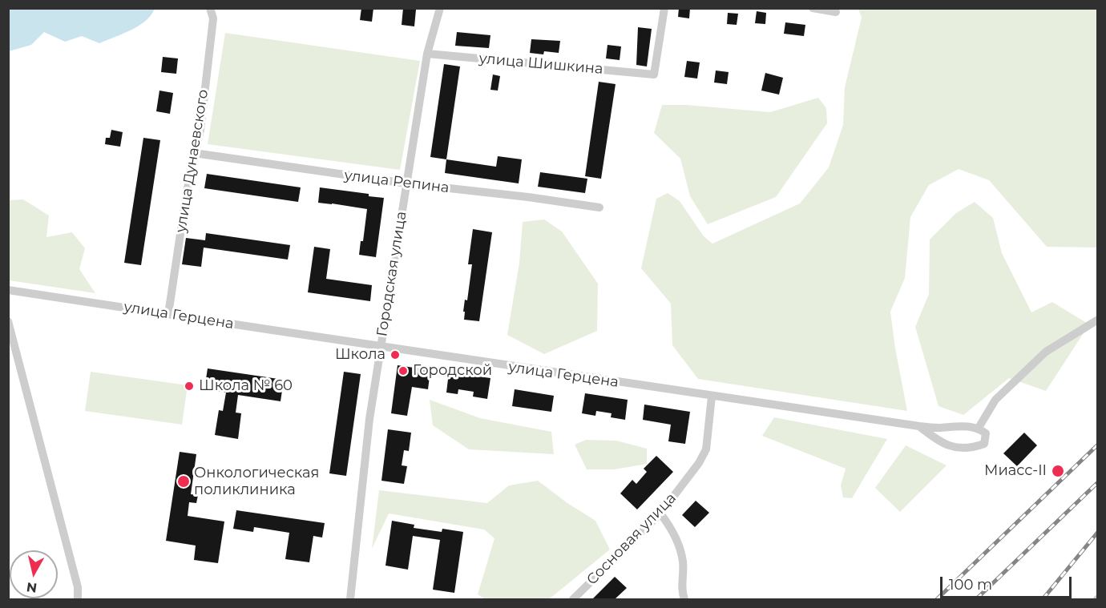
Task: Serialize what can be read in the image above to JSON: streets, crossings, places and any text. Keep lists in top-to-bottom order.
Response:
{
  "streets": {
    "street": [
      "улица Шишкина",
      "улица Дунаевского",
      "улица Репина",
      "Городская улица",
      "улица Герцена",
      "Сосновая улица"
    ]
  },
  "crossings": [
    ["улица Шишкина", "Городская улица"],
    ["улица Дунаевского", "улица Репина"],
    ["улица Дунаевского", "улица Герцена"],
    ["улица Репина", "Городская улица"],
    ["Городская улица", "улица Герцена"],
    ["улица Герцена", "Сосновая улица"]
  ],
  "places": [
    "Школа",
    "Городской",
    "Школа № 60",
    "Миасс-II",
    "Онкологическая поликлиника"
  ],
  "scale_bar": "100 m",
  "north": "bottom"
}
